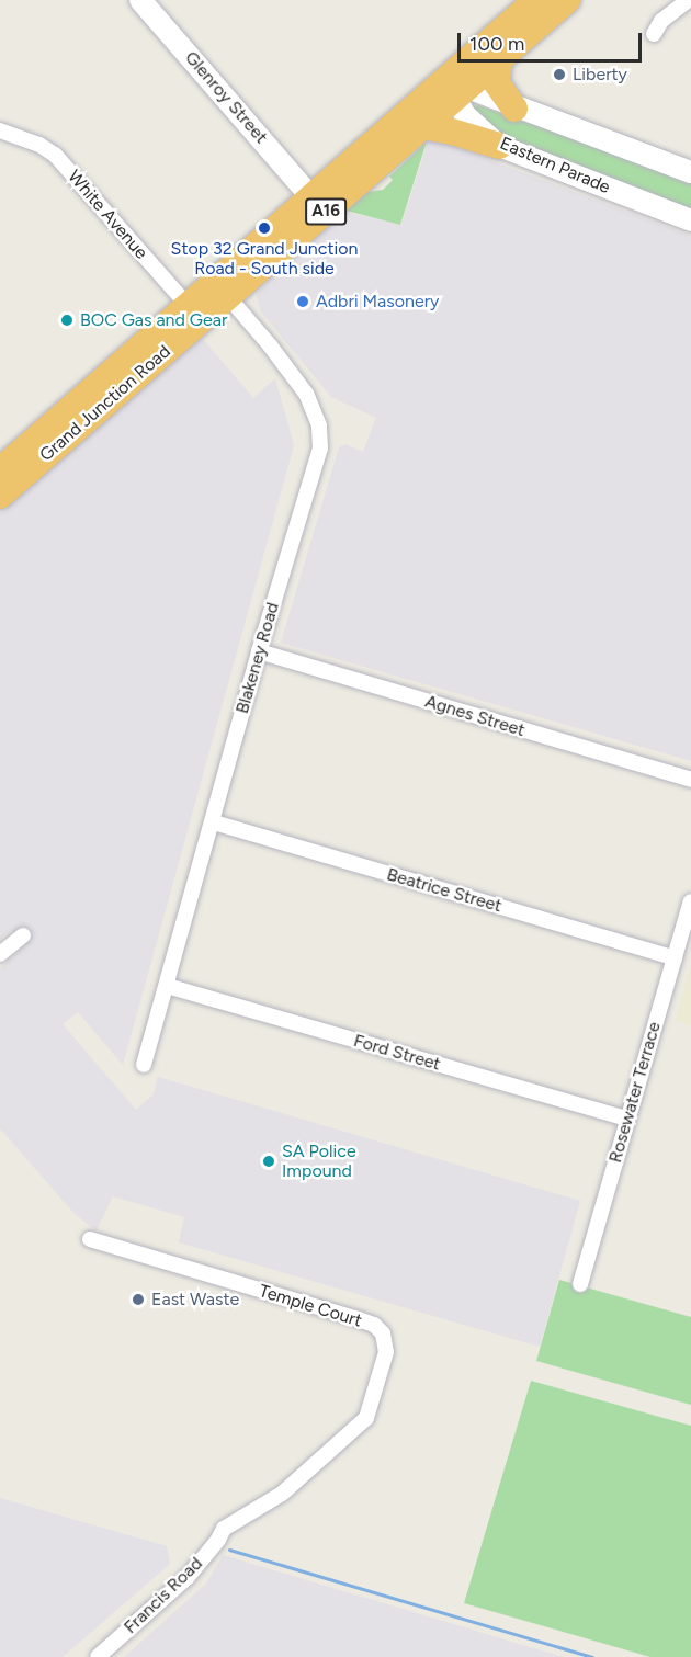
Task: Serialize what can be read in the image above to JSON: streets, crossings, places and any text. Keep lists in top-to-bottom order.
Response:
{
  "streets": {
    "highway": ["A16", "Grand Junction Road"],
    "main road": ["Glenroy Street", "Eastern Parade"],
    "street": [
      "White Avenue",
      "Blakeney Road",
      "Agnes Street",
      "Beatrice Street",
      "Ford Street",
      "Rosewater Terrace",
      "Temple Court",
      "Francis Road"
    ]
  },
  "crossings": [
    ["Glenroy Street", "Grand Junction Road"],
    ["Eastern Parade", "Grand Junction Road"],
    ["White Avenue", "Grand Junction Road"],
    ["Grand Junction Road", "Blakeney Road"],
    ["Blakeney Road", "Agnes Street"],
    ["Blakeney Road", "Beatrice Street"],
    ["Blakeney Road", "Ford Street"],
    ["Beatrice Street", "Rosewater Terrace"],
    ["Ford Street", "Rosewater Terrace"],
    ["Temple Court", "Francis Road"]
  ],
  "places": [
    "Liberty",
    "Stop 32 Grand Junction Road - South side",
    "Adbri Masonery",
    "BOC Gas and Gear",
    "SA Police Impound",
    "East Waste"
  ],
  "scale_bar": "100 m"
}
